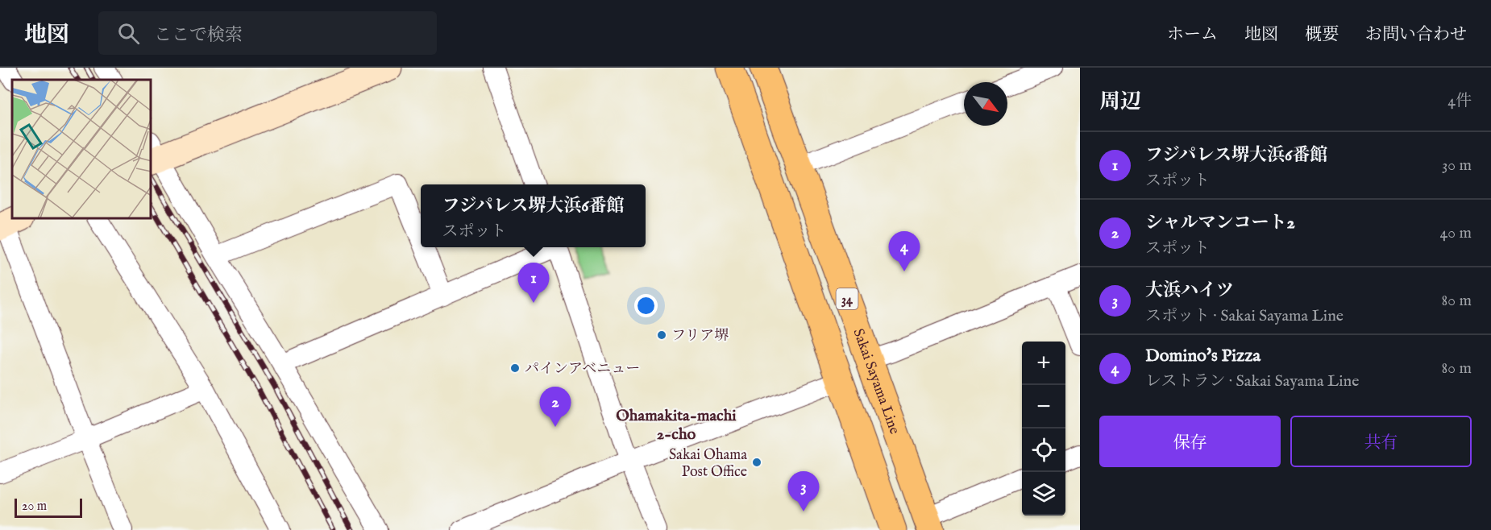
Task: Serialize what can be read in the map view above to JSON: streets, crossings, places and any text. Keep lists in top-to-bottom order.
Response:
{
  "streets": {
    "main road": ["34", "Sakai Sayama Line"]
  },
  "districts": ["Ohamakita-machi 2-cho"],
  "places": ["フリア堺", "パインアベニュー", "Sakai Ohama Post Office"],
  "scale_bar": "20 m",
  "north": "bottom right",
  "page": {
    "header": "地図",
    "search": "ここで検索",
    "nav": [
      "ホーム",
      "地図",
      "概要",
      "お問い合わせ"
    ],
    "heading": ["周辺", "4件"],
    "list": [
      {
        "mark": "1",
        "name": "フジパレス堺大浜6番館",
        "note": "スポット",
        "value": "30 m"
      },
      {
        "mark": "2",
        "name": "シャルマンコート2",
        "note": "スポット",
        "value": "40 m"
      },
      {
        "mark": "3",
        "name": "大浜ハイツ",
        "note": "スポット · Sakai Sayama Line",
        "value": "80 m"
      },
      {
        "mark": "4",
        "name": "Domino's Pizza",
        "note": "レストラン · Sakai Sayama Line",
        "value": "80 m"
      }
    ],
    "popup": ["フジパレス堺大浜6番館", "スポット"],
    "pins": [
      "4",
      "1",
      "2",
      "3"
    ],
    "map_buttons": ["+", "−"],
    "buttons": ["保存", "共有"],
    "scale": "20 m"
  }
}
